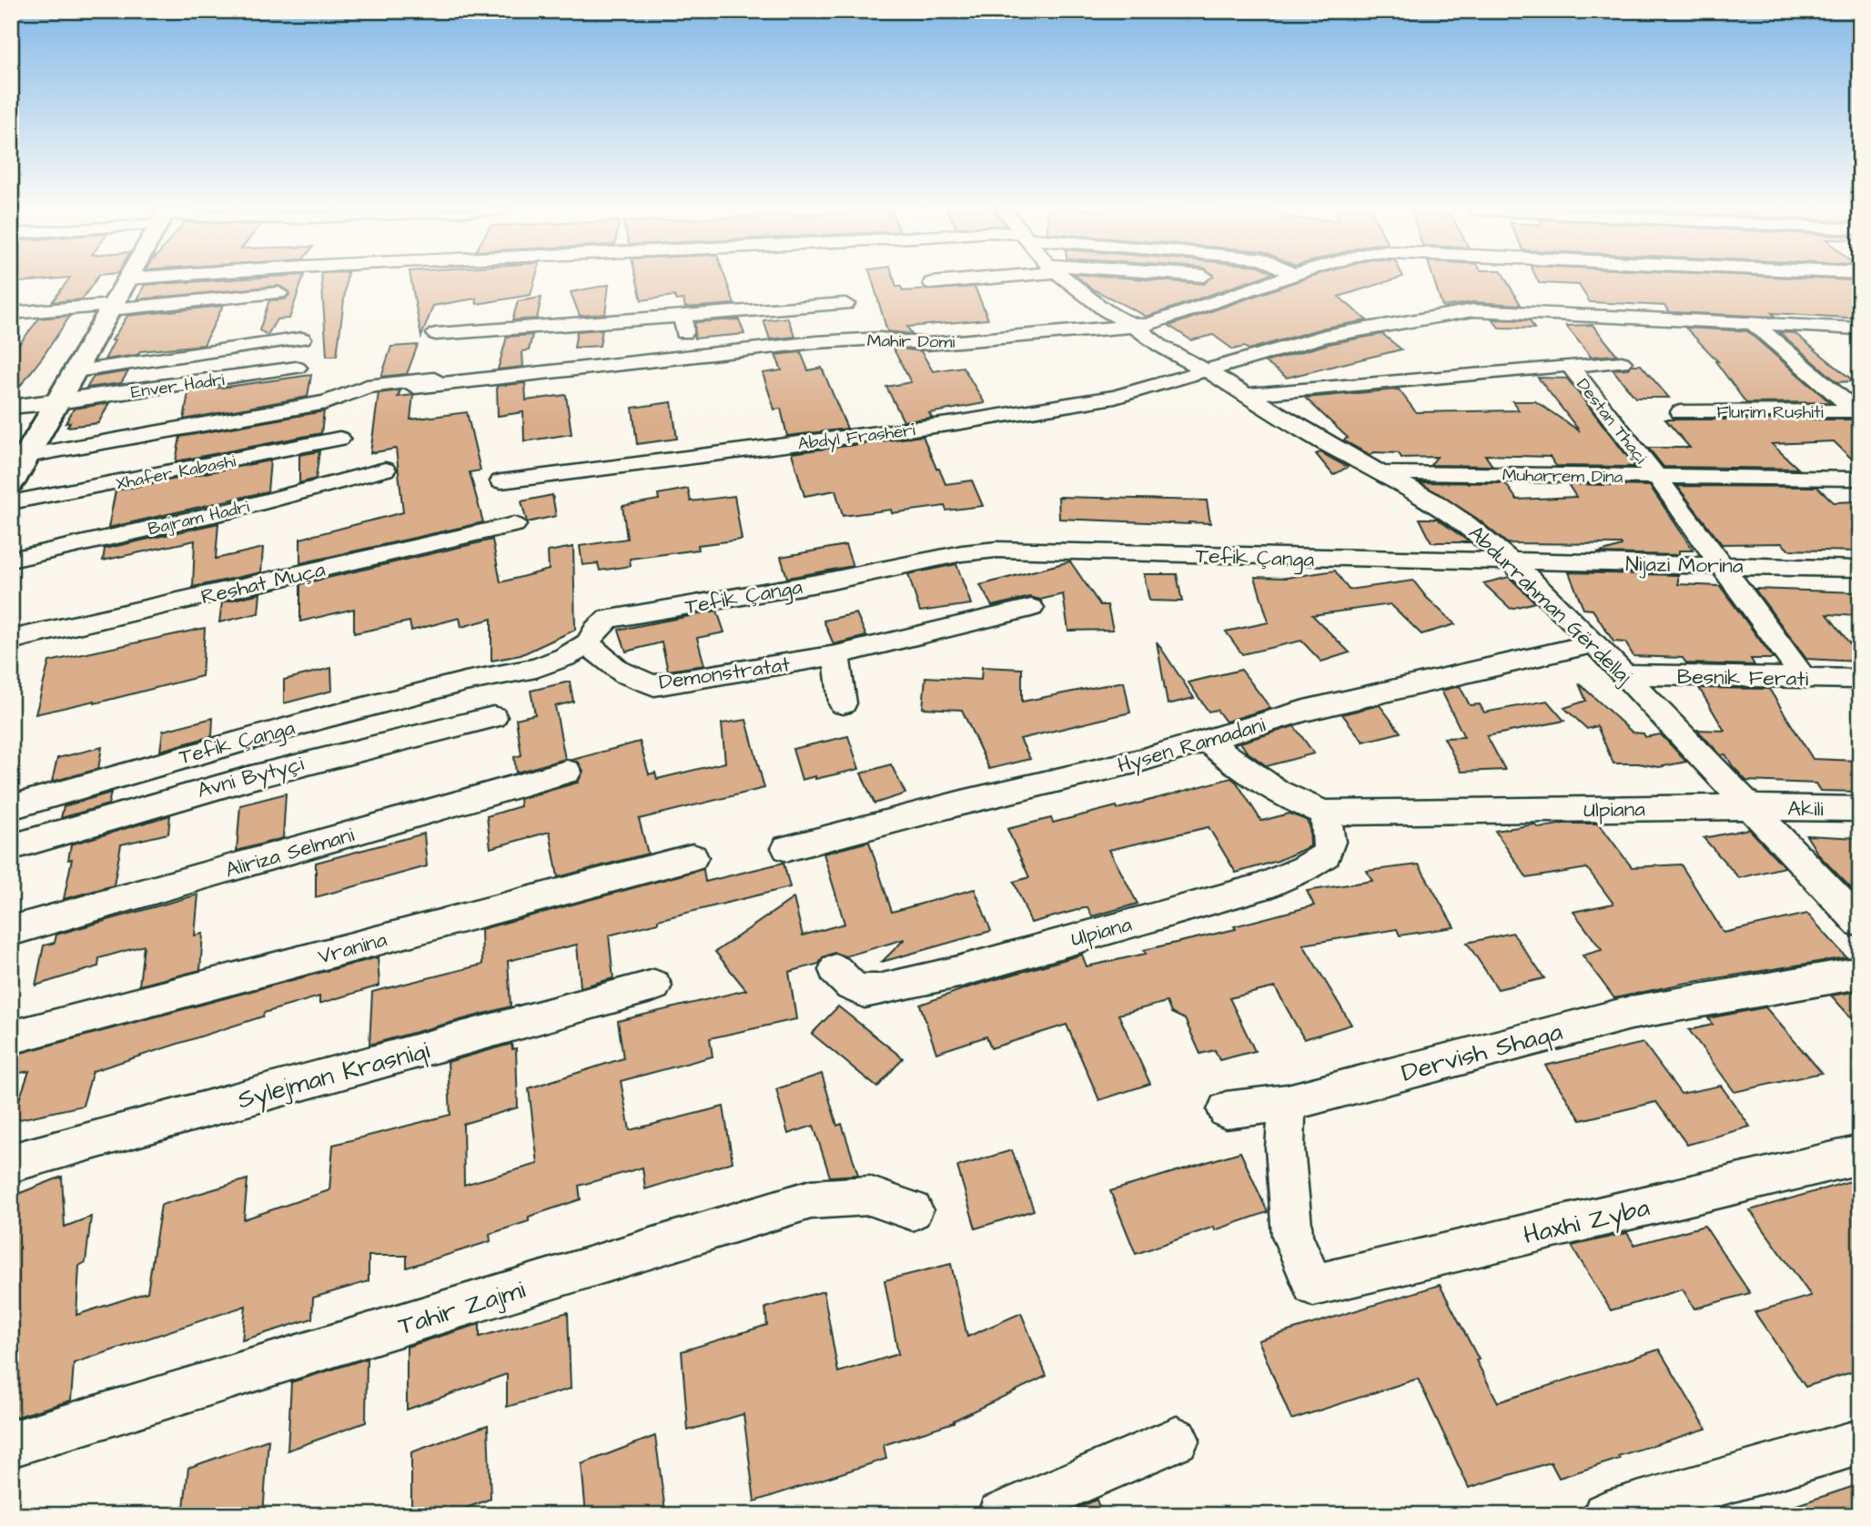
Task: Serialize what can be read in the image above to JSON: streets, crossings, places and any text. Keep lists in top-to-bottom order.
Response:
{
  "streets": {
    "street": [
      "Mahir Domi",
      "Enver Hadri",
      "Flurim Rushiti",
      "Destan Thaçi",
      "Abdyl Frashëri",
      "Xhafer Kabashi",
      "Muharrem Dina",
      "Bajram Hadri",
      "Tefik Çanga",
      "Nijazi Morina",
      "Reshat Muça",
      "Abdurrahman Gërdellaj",
      "Demonstratat",
      "Besnik Ferati",
      "Hysen Ramadani",
      "Avni Bytyçi",
      "Akili",
      "Ulpiana",
      "Aliriza Selmani",
      "Vranina",
      "Dervish Shaqa",
      "Sylejman Krasniqi",
      "Haxhi Zyba",
      "Tahir Zajmi"
    ]
  },
  "crossings": [
    ["Mahir Domi", "Abdurrahman Gërdellaj"],
    ["Destan Thaçi", "Muharrem Dina"],
    ["Destan Thaçi", "Nijazi Morina"],
    ["Destan Thaçi", "Abdurrahman Gërdellaj"],
    ["Destan Thaçi", "Besnik Ferati"],
    ["Abdyl Frashëri", "Abdurrahman Gërdellaj"],
    ["Muharrem Dina", "Abdurrahman Gërdellaj"],
    ["Tefik Çanga", "Nijazi Morina"],
    ["Tefik Çanga", "Abdurrahman Gërdellaj"],
    ["Tefik Çanga", "Demonstratat"],
    ["Nijazi Morina", "Abdurrahman Gërdellaj"],
    ["Abdurrahman Gërdellaj", "Besnik Ferati"],
    ["Abdurrahman Gërdellaj", "Hysen Ramadani"],
    ["Abdurrahman Gërdellaj", "Akili"],
    ["Abdurrahman Gërdellaj", "Ulpiana"],
    ["Hysen Ramadani", "Ulpiana"],
    ["Akili", "Ulpiana"],
    ["Dervish Shaqa", "Haxhi Zyba"]
  ]
}
